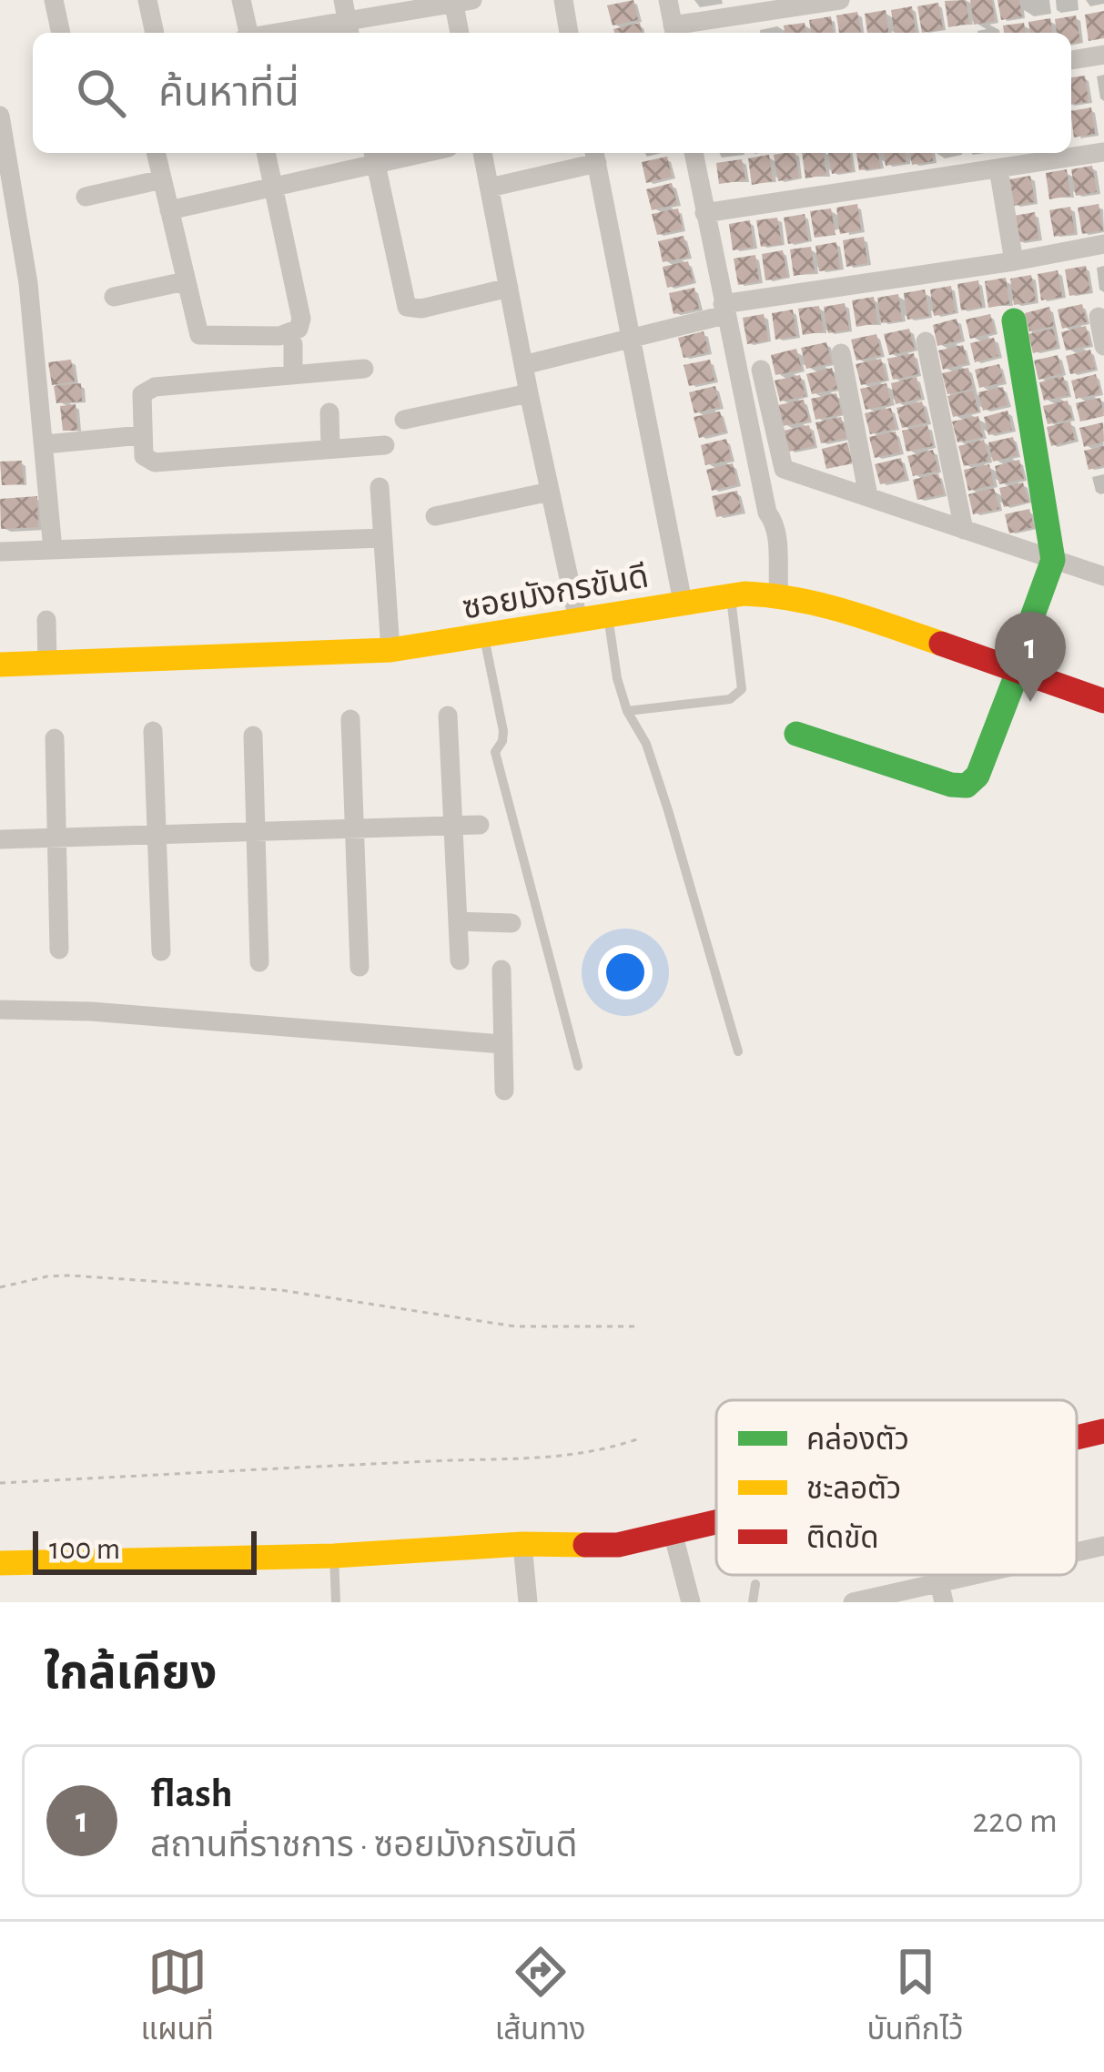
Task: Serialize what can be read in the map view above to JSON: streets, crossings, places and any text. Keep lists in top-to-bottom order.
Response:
{
  "streets": {
    "street": ["ซอยมังกรขันดี"]
  },
  "legend": ["คล่องตัว", "ชะลอตัว", "ติดขัด"],
  "scale_bar": "100 m",
  "page": {
    "search": "ค้นหาที่นี่",
    "pins": "1",
    "scale": "100 m",
    "heading": "ใกล้เคียง",
    "list": [
      {
        "mark": "1",
        "name": "flash",
        "note": "สถานที่ราชการ · ซอยมังกรขันดี",
        "value": "220 m"
      }
    ],
    "nav": ["แผนที่", "เส้นทาง", "บันทึกไว้"]
  }
}
